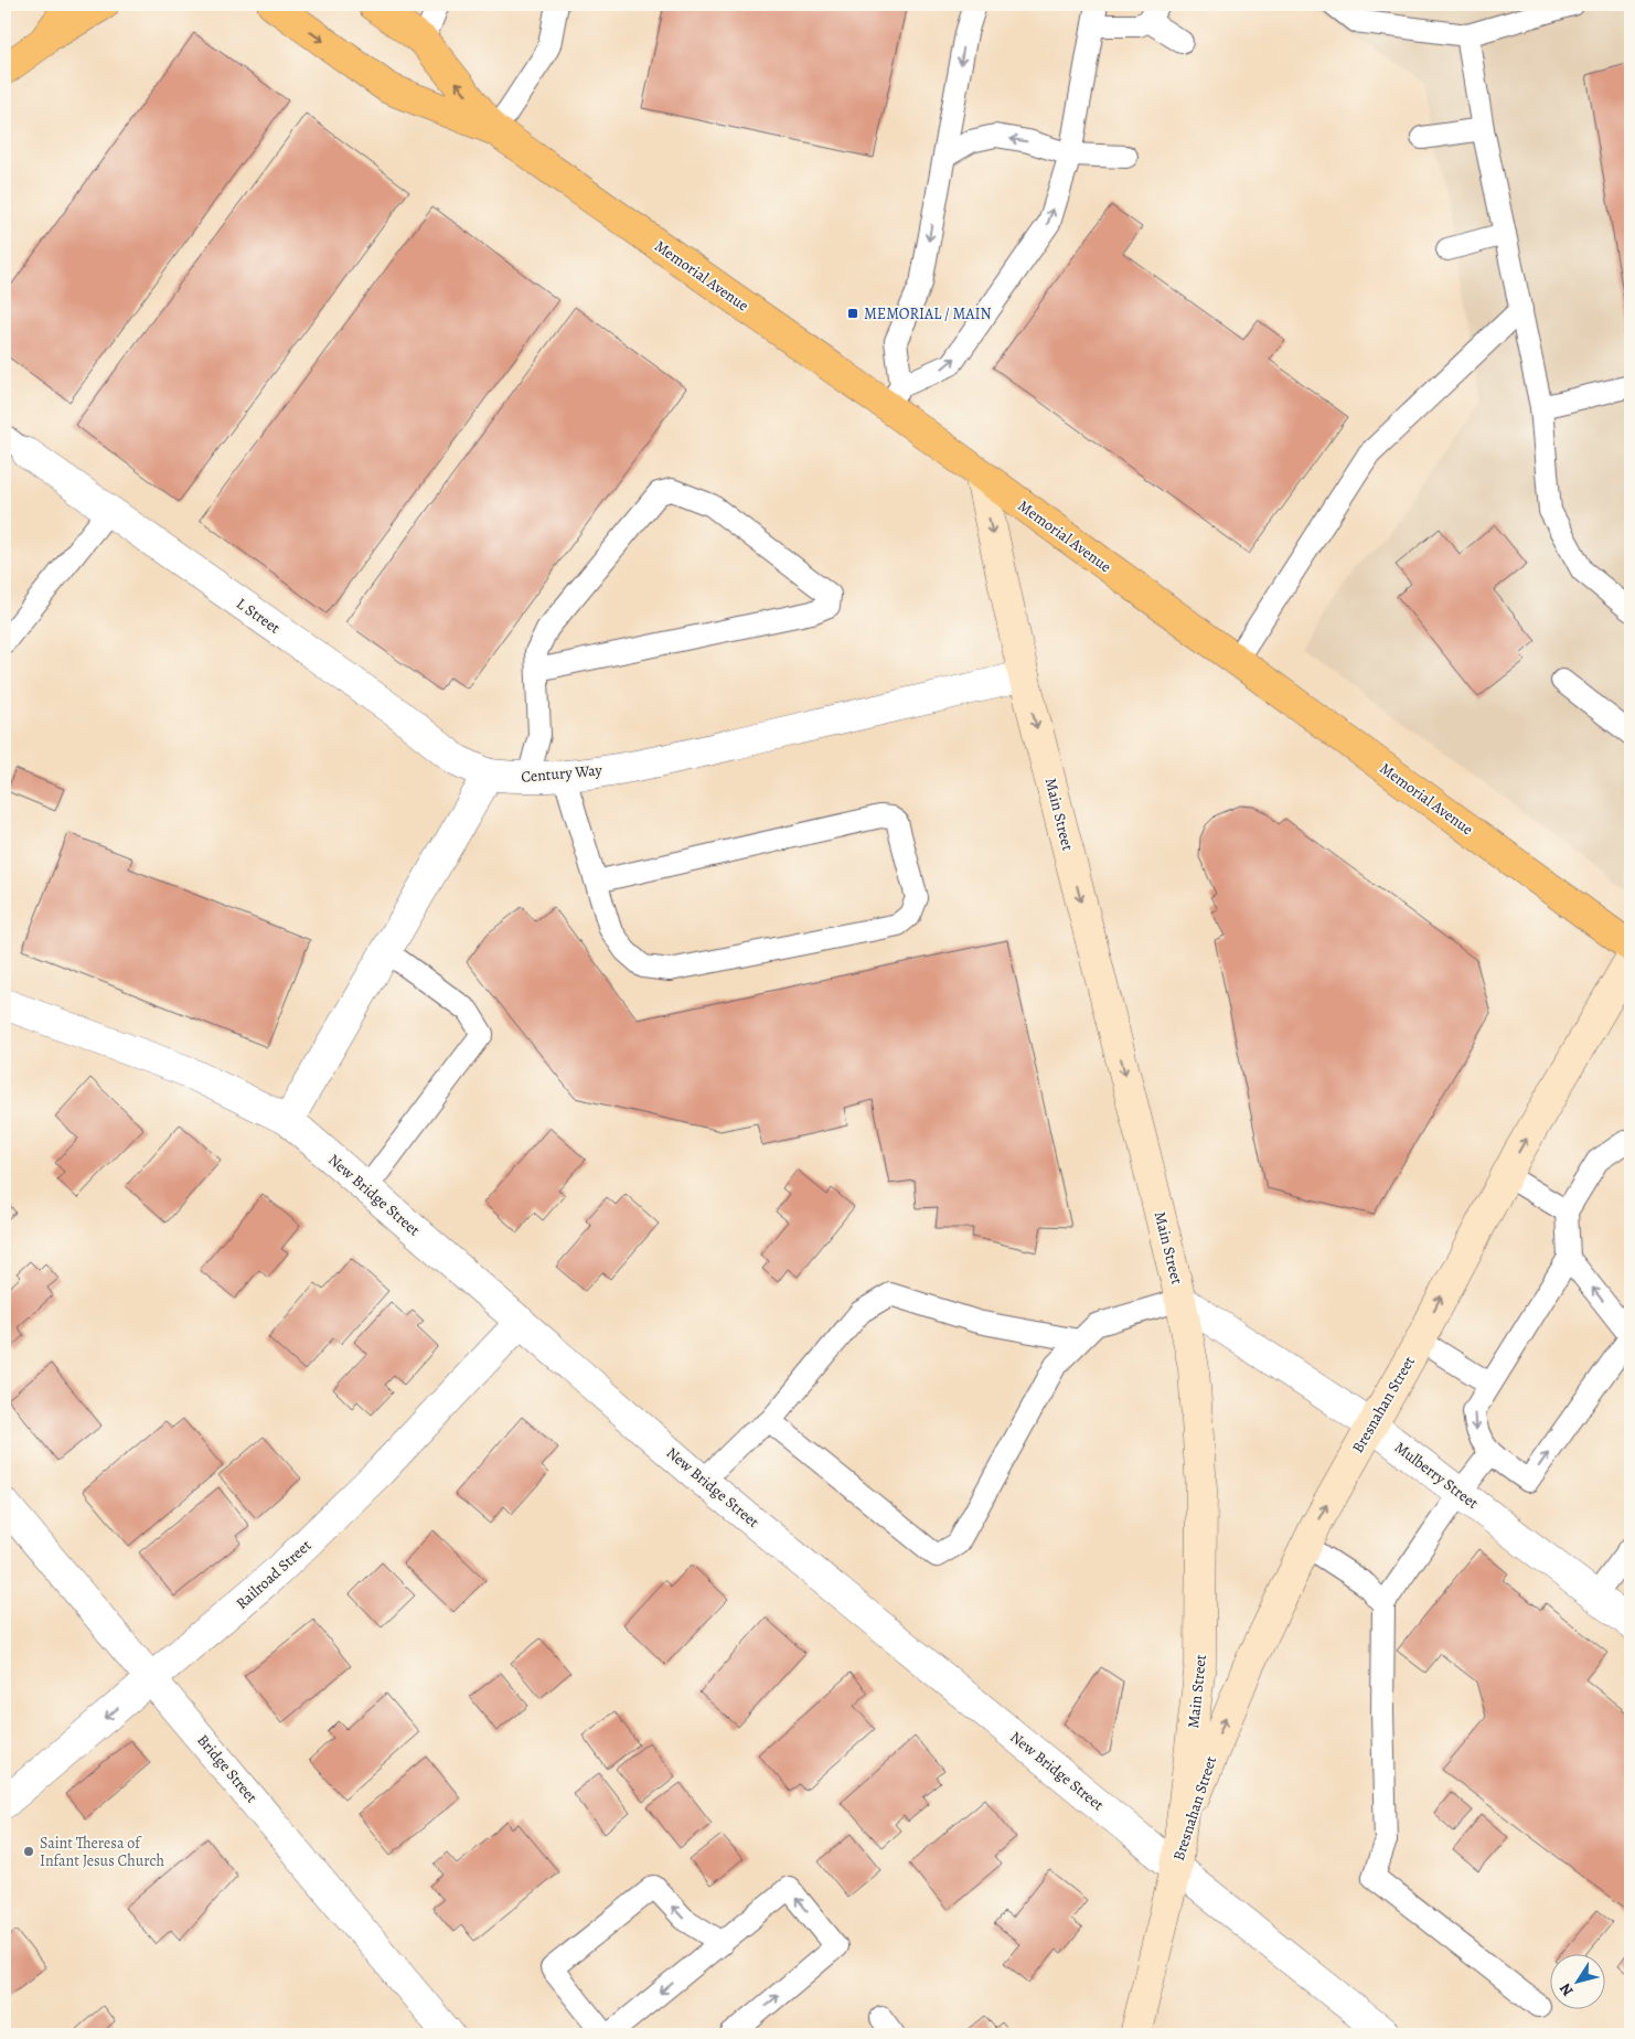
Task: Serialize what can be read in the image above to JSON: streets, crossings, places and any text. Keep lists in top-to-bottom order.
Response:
{
  "streets": {
    "main road": ["Memorial Avenue"],
    "street": [
      "L Street",
      "Century Way",
      "Main Street",
      "New Bridge Street",
      "Bresnahan Street",
      "Mulberry Street",
      "Railroad Street",
      "Bridge Street"
    ]
  },
  "crossings": [
    ["Memorial Avenue", "Main Street"],
    ["L Street", "Century Way"],
    ["Century Way", "Main Street"],
    ["Main Street", "New Bridge Street"],
    ["Main Street", "Bresnahan Street"],
    ["Main Street", "Mulberry Street"],
    ["New Bridge Street", "Bresnahan Street"],
    ["New Bridge Street", "Railroad Street"],
    ["Bresnahan Street", "Mulberry Street"],
    ["Railroad Street", "Bridge Street"]
  ],
  "one_way": ["Main Street", "Bresnahan Street"],
  "places": {
    "transit": ["MEMORIAL / MAIN"],
    "other": ["Saint Theresa of Infant Jesus Church"]
  },
  "north": "bottom left"
}
